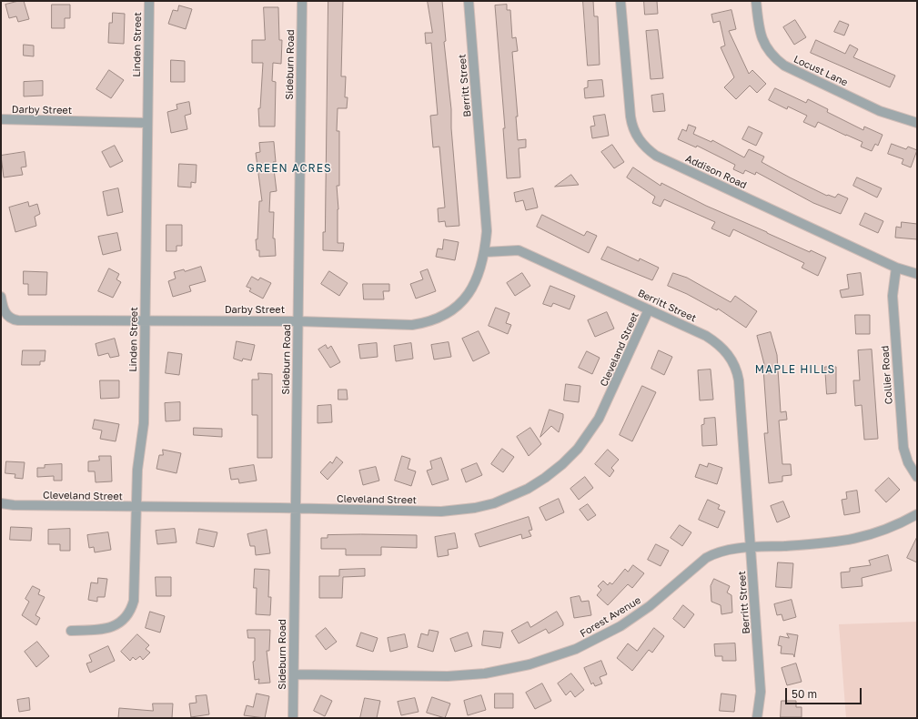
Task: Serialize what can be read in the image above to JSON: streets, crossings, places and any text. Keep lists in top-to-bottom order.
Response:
{
  "streets": {
    "street": [
      "Linden Street",
      "Sideburn Road",
      "Locust Lane",
      "Berritt Street",
      "Darby Street",
      "Addison Road",
      "Cleveland Street",
      "Collier Road",
      "Forest Avenue"
    ]
  },
  "crossings": [
    ["Linden Street", "Darby Street"],
    ["Linden Street", "Cleveland Street"],
    ["Sideburn Road", "Darby Street"],
    ["Sideburn Road", "Cleveland Street"],
    ["Sideburn Road", "Forest Avenue"],
    ["Berritt Street", "Darby Street"],
    ["Berritt Street", "Cleveland Street"],
    ["Berritt Street", "Forest Avenue"],
    ["Addison Road", "Collier Road"]
  ],
  "districts": ["GREEN ACRES", "MAPLE HILLS"],
  "scale_bar": "50 m"
}
